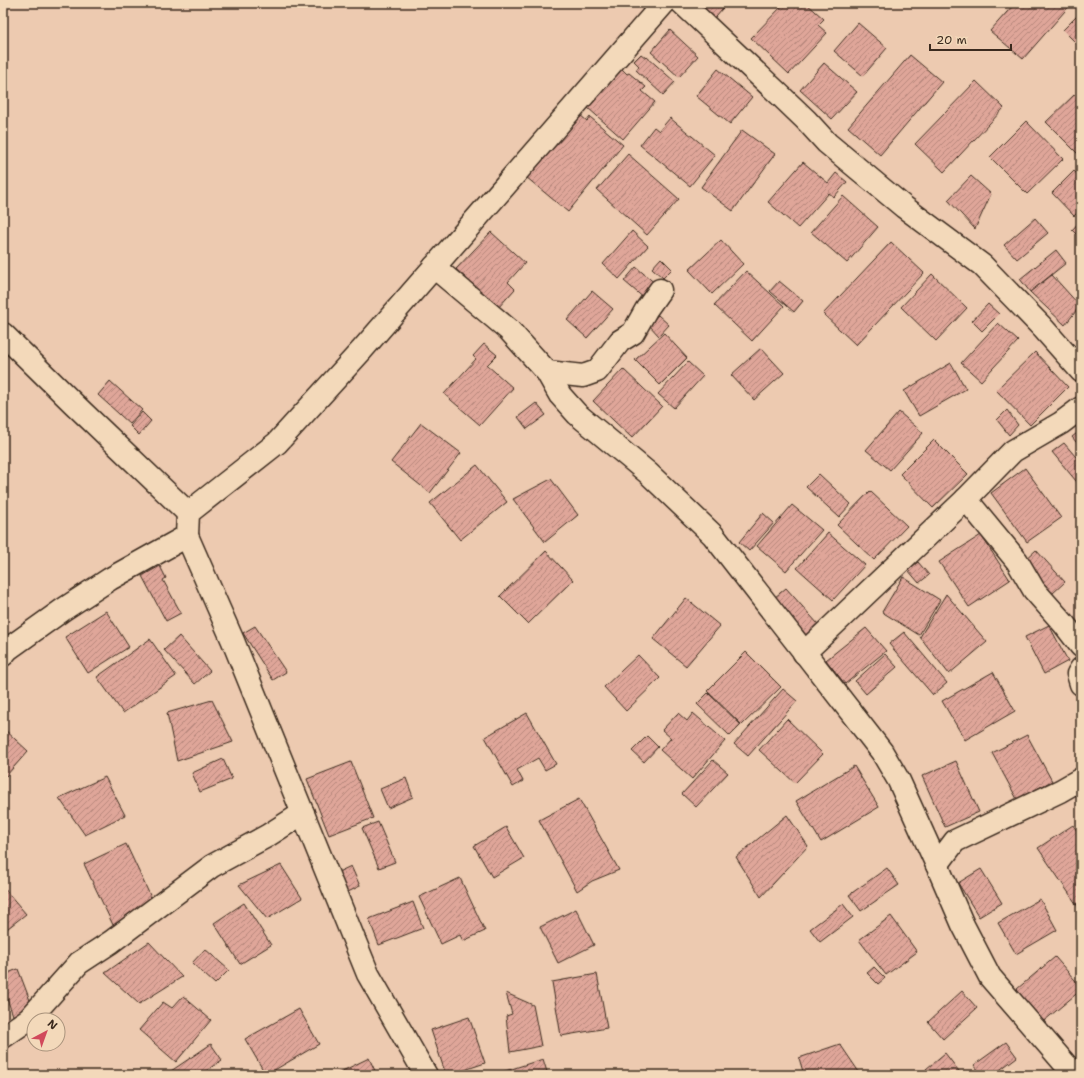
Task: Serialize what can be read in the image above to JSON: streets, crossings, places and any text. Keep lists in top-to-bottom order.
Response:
{
  "scale_bar": "20 m",
  "north": "top right"
}
